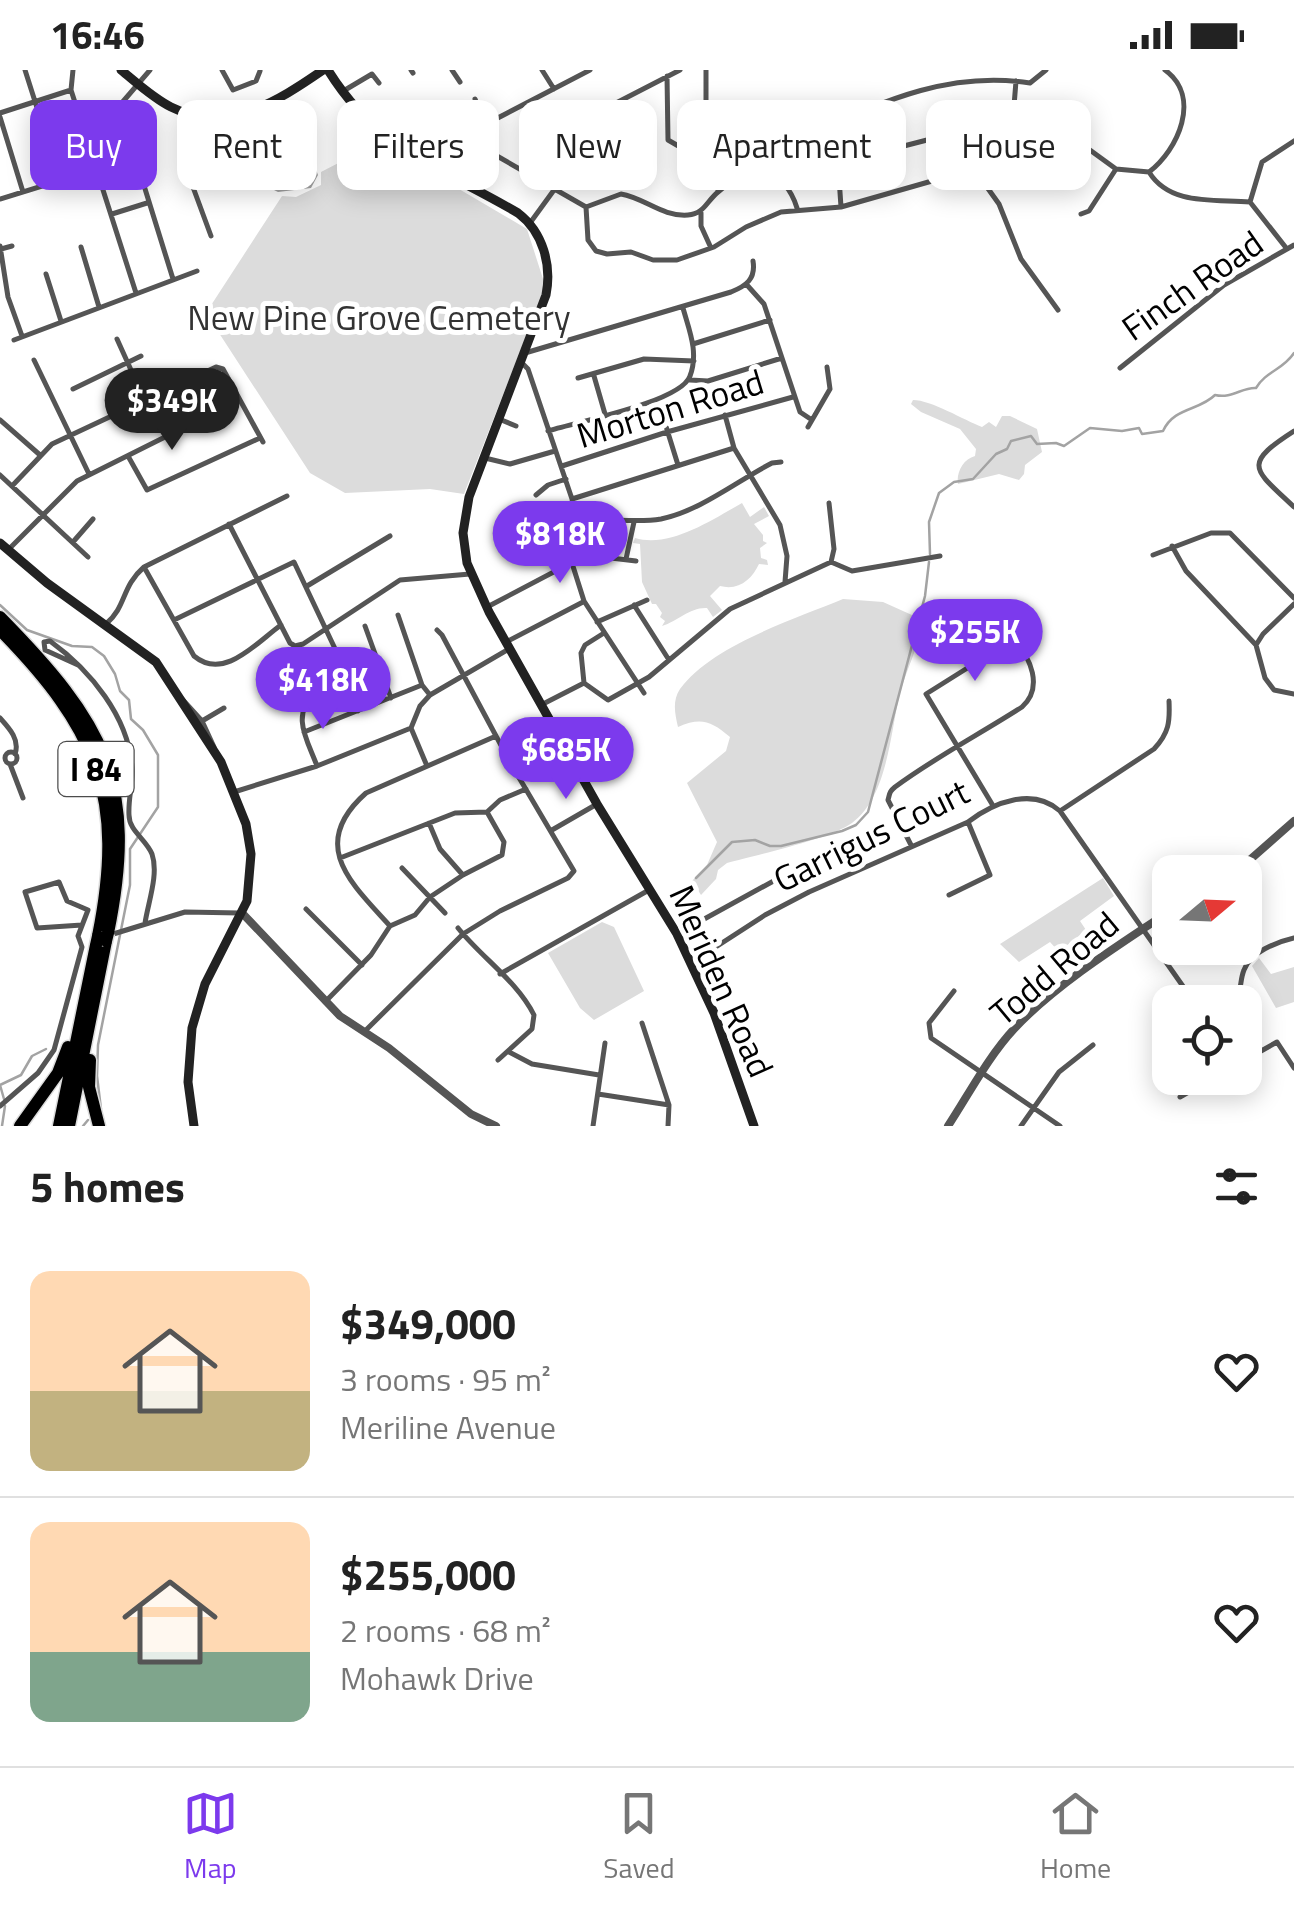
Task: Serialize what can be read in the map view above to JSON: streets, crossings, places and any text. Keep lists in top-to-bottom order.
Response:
{
  "streets": {
    "highway": ["I 84"],
    "main road": ["Meriden Road"],
    "street": [
      "Finch Road",
      "Morton Road",
      "Garrigus Court",
      "Todd Road"
    ]
  },
  "crossings": [
    ["Garrigus Court", "Meriden Road"]
  ],
  "parks": ["New Pine Grove Cemetery"],
  "north": "right",
  "page": {
    "status": "16:46",
    "chip": [
      "Buy",
      "Rent",
      "Filters",
      "New",
      "Apartment",
      "House"
    ],
    "price": [
      "$349K",
      "$818K",
      "$255K",
      "$418K",
      "$685K"
    ],
    "heading": "5 homes",
    "list": [
      {
        "name": "$349,000",
        "note": "3 rooms · 95 m² · Meriline Avenue"
      },
      {
        "name": "$255,000",
        "note": "2 rooms · 68 m² · Mohawk Drive"
      }
    ],
    "tabs": ["Map", "Saved", "Home"]
  }
}
